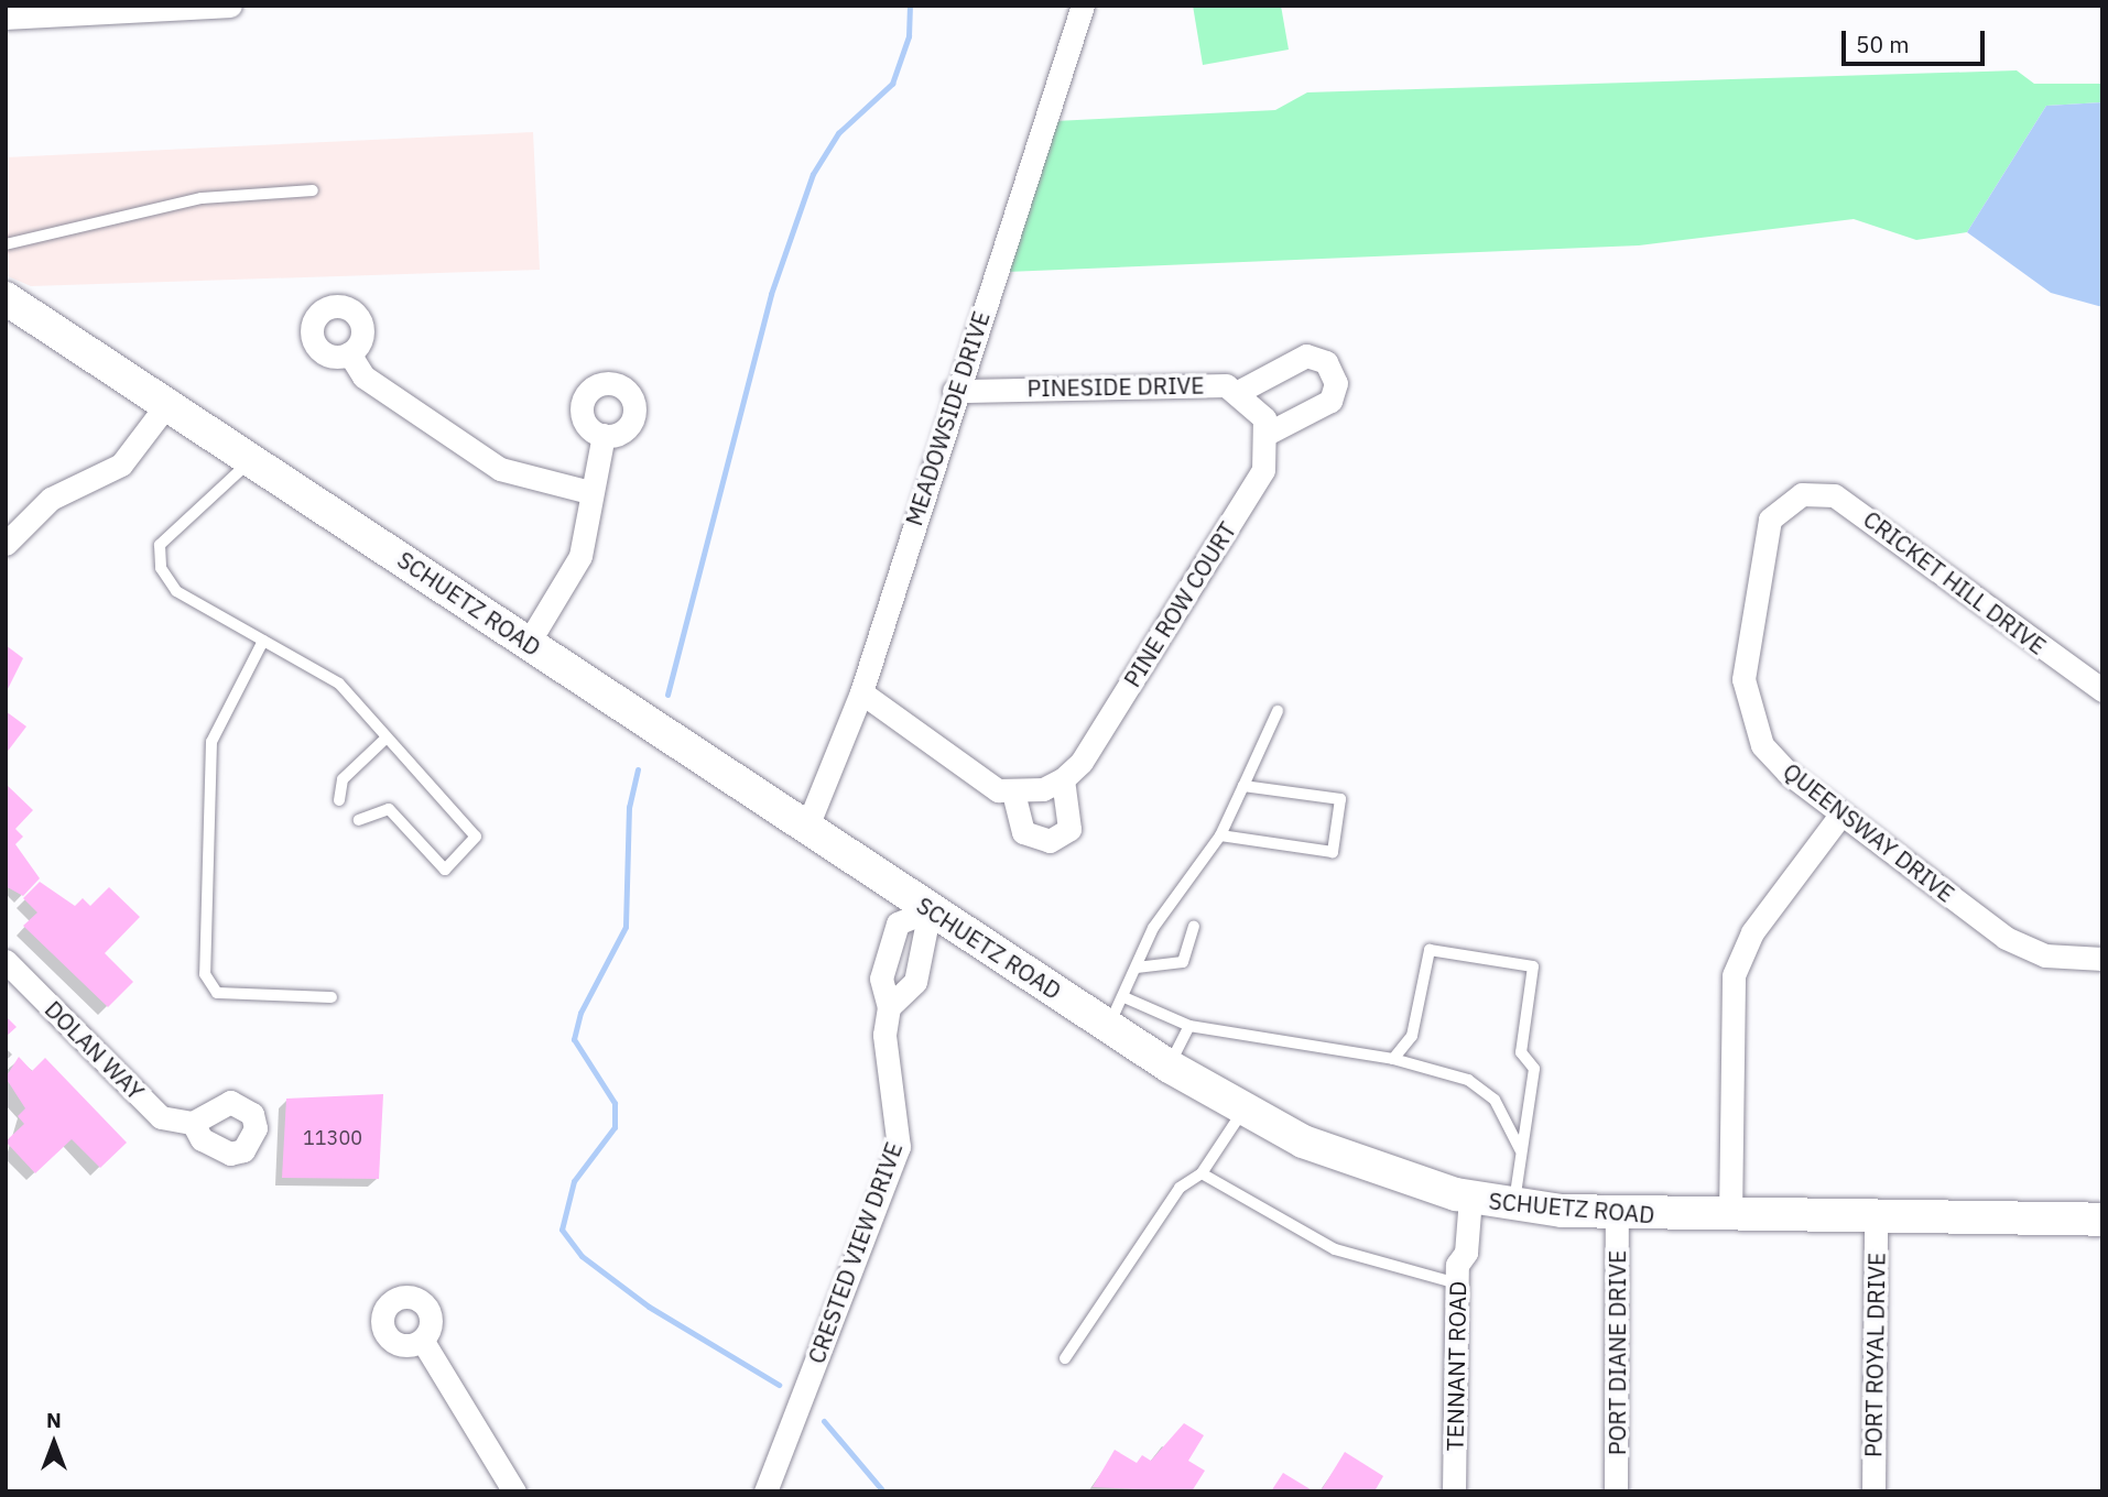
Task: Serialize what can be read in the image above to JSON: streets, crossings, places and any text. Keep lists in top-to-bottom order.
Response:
{
  "streets": {
    "main road": ["SCHUETZ ROAD"],
    "street": [
      "PINESIDE DRIVE",
      "MEADOWSIDE DRIVE",
      "CRICKET HILL DRIVE",
      "PINE ROW COURT",
      "QUEENSWAY DRIVE",
      "DOLAN WAY",
      "CRESTED VIEW DRIVE",
      "PORT DIANE DRIVE",
      "PORT ROYAL DRIVE",
      "TENNANT ROAD"
    ]
  },
  "crossings": [
    ["PINESIDE DRIVE", "MEADOWSIDE DRIVE"],
    ["PINESIDE DRIVE", "PINE ROW COURT"],
    ["MEADOWSIDE DRIVE", "SCHUETZ ROAD"],
    ["CRICKET HILL DRIVE", "QUEENSWAY DRIVE"],
    ["SCHUETZ ROAD", "CRESTED VIEW DRIVE"],
    ["SCHUETZ ROAD", "PORT DIANE DRIVE"],
    ["SCHUETZ ROAD", "PORT ROYAL DRIVE"],
    ["SCHUETZ ROAD", "TENNANT ROAD"]
  ],
  "house_numbers": ["11300"],
  "scale_bar": "50 m",
  "north": "top"
}
